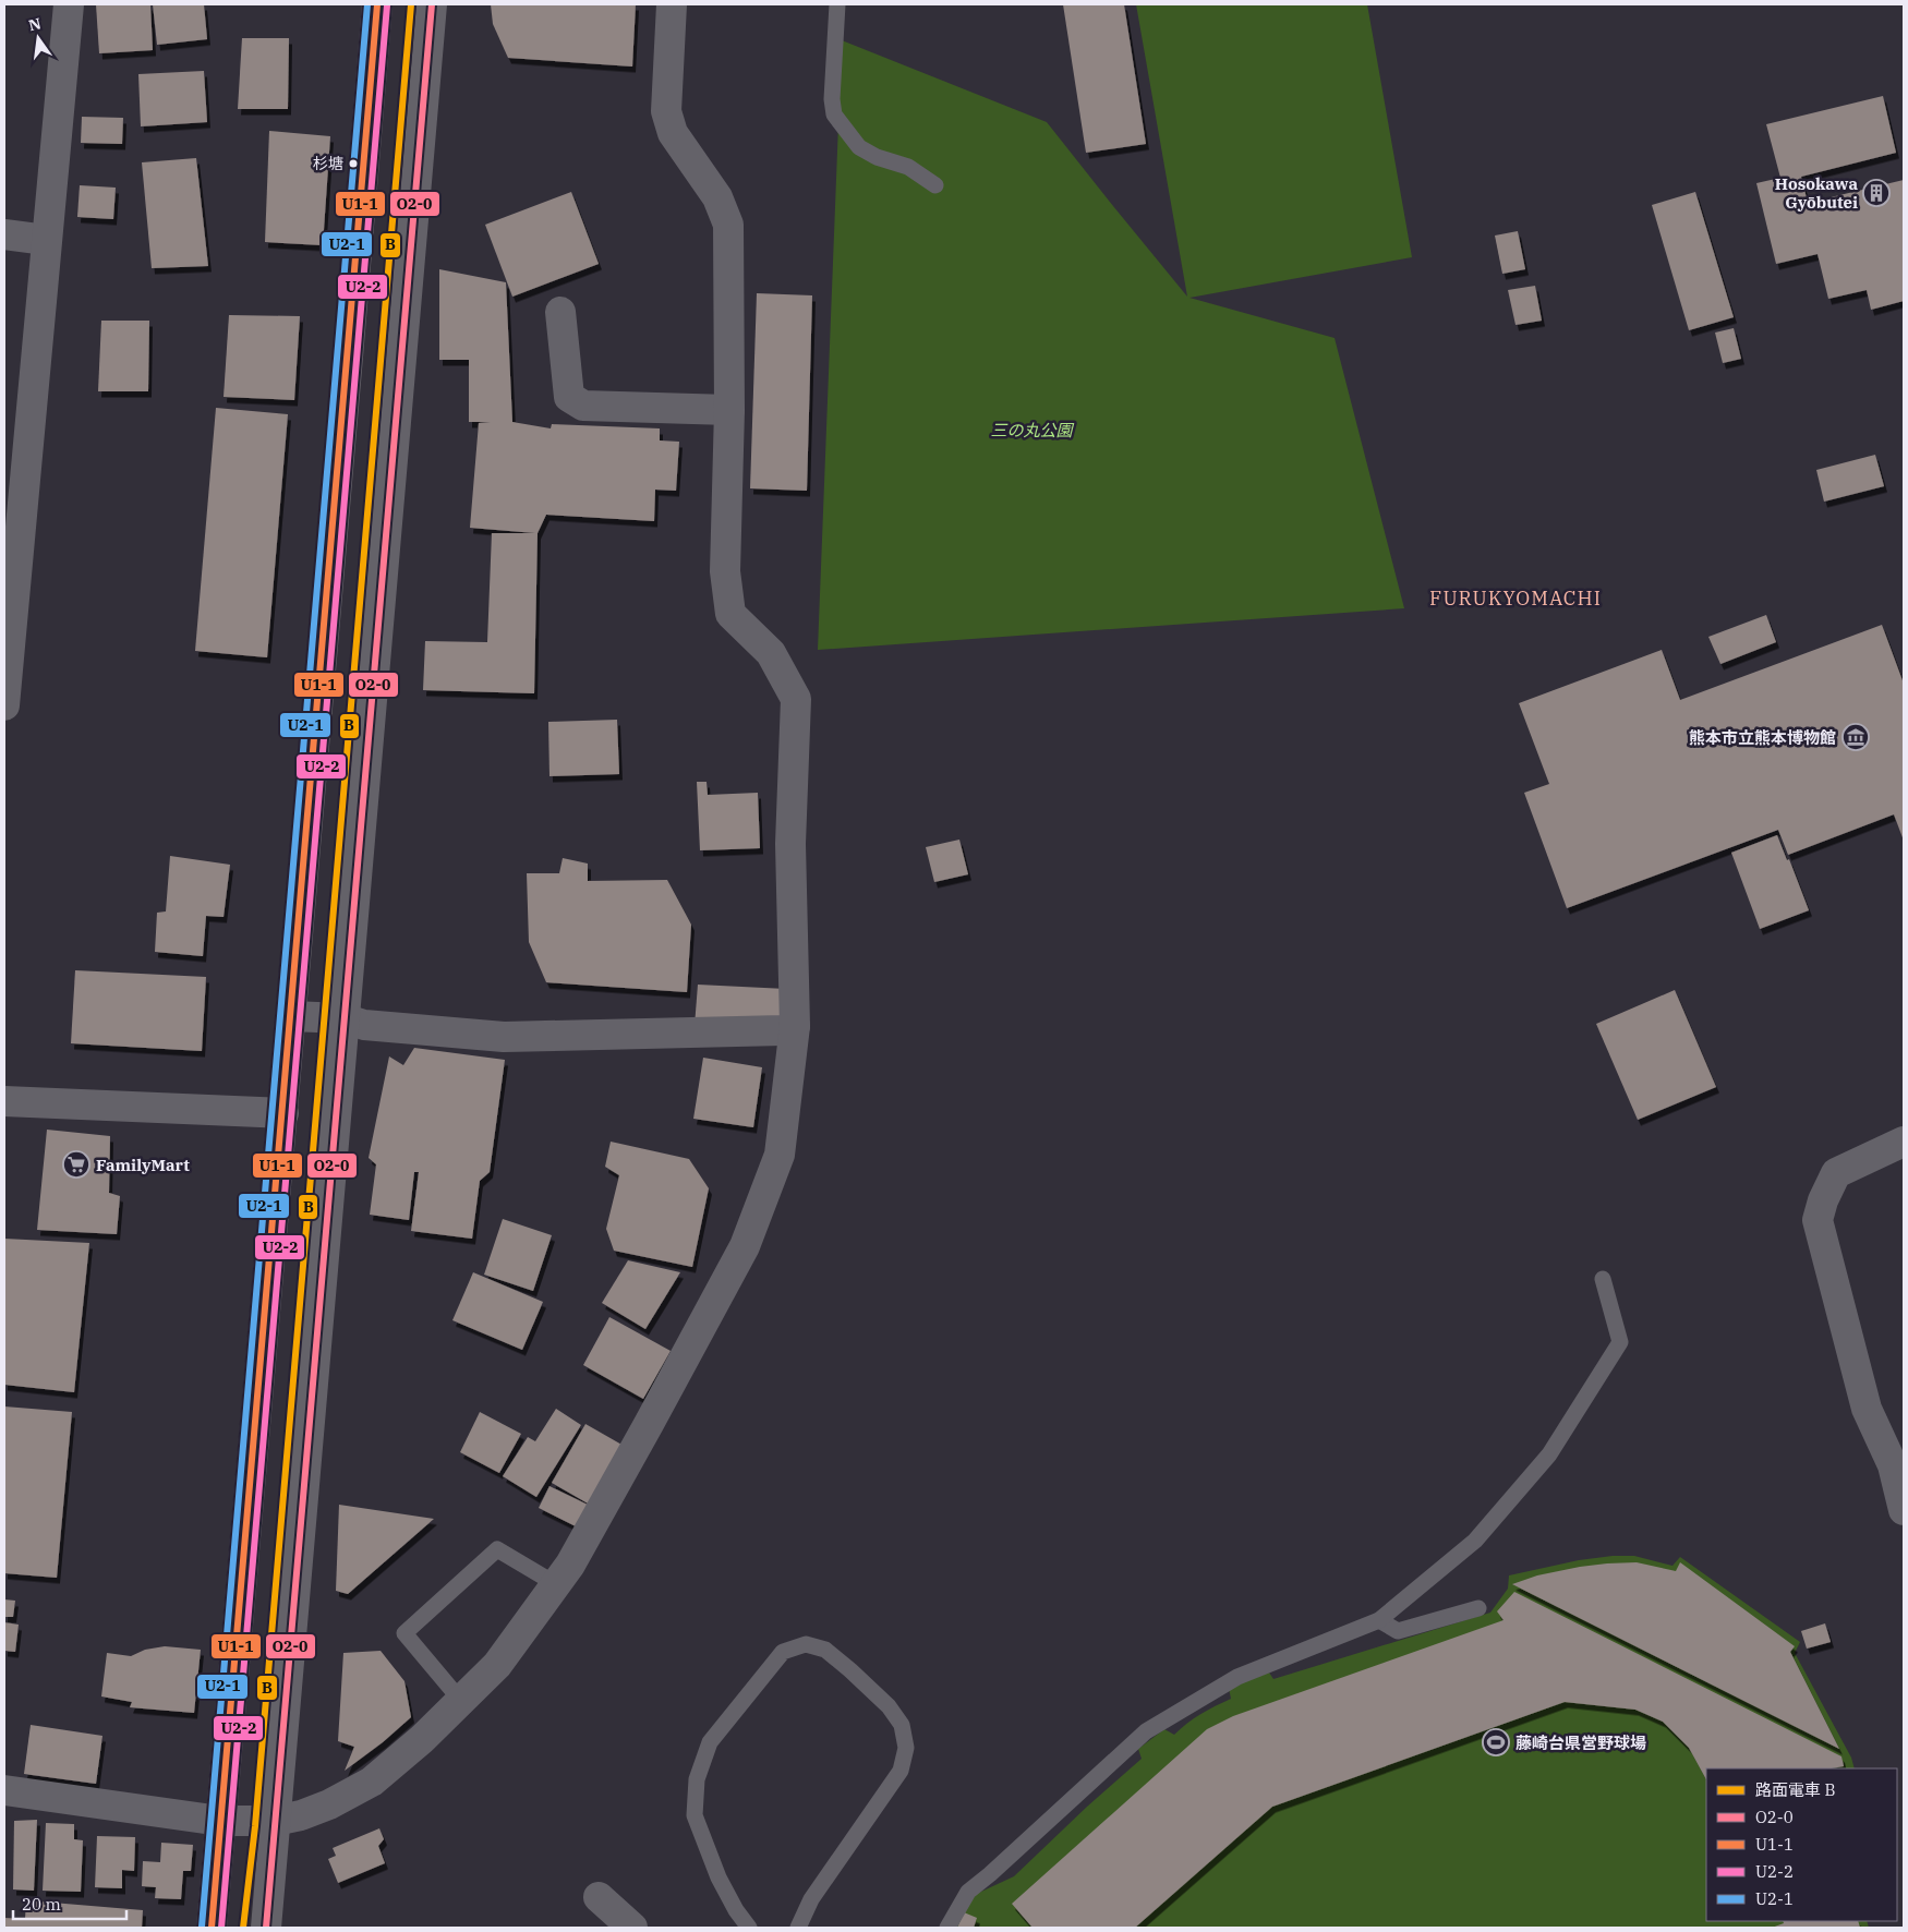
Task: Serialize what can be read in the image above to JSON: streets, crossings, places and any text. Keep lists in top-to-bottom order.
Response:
{
  "districts": ["FURUKYOMACHI"],
  "parks": ["三の丸公園"],
  "places": {
    "other": ["杉塘"],
    "building": ["Hosokawa Gyōbutei"],
    "museum": ["熊本市立熊本博物館"],
    "supermarket": ["FamilyMart"],
    "sports": ["藤崎台県営野球場"]
  },
  "lines": [
    "tram line B",
    "transit line O2-0",
    "transit line U1-1",
    "transit line U2-1",
    "transit line U2-2"
  ],
  "legend": [
    "路面電車 B",
    "O2-0",
    "U1-1",
    "U2-2",
    "U2-1"
  ],
  "scale_bar": "20 m",
  "north": "top"
}
